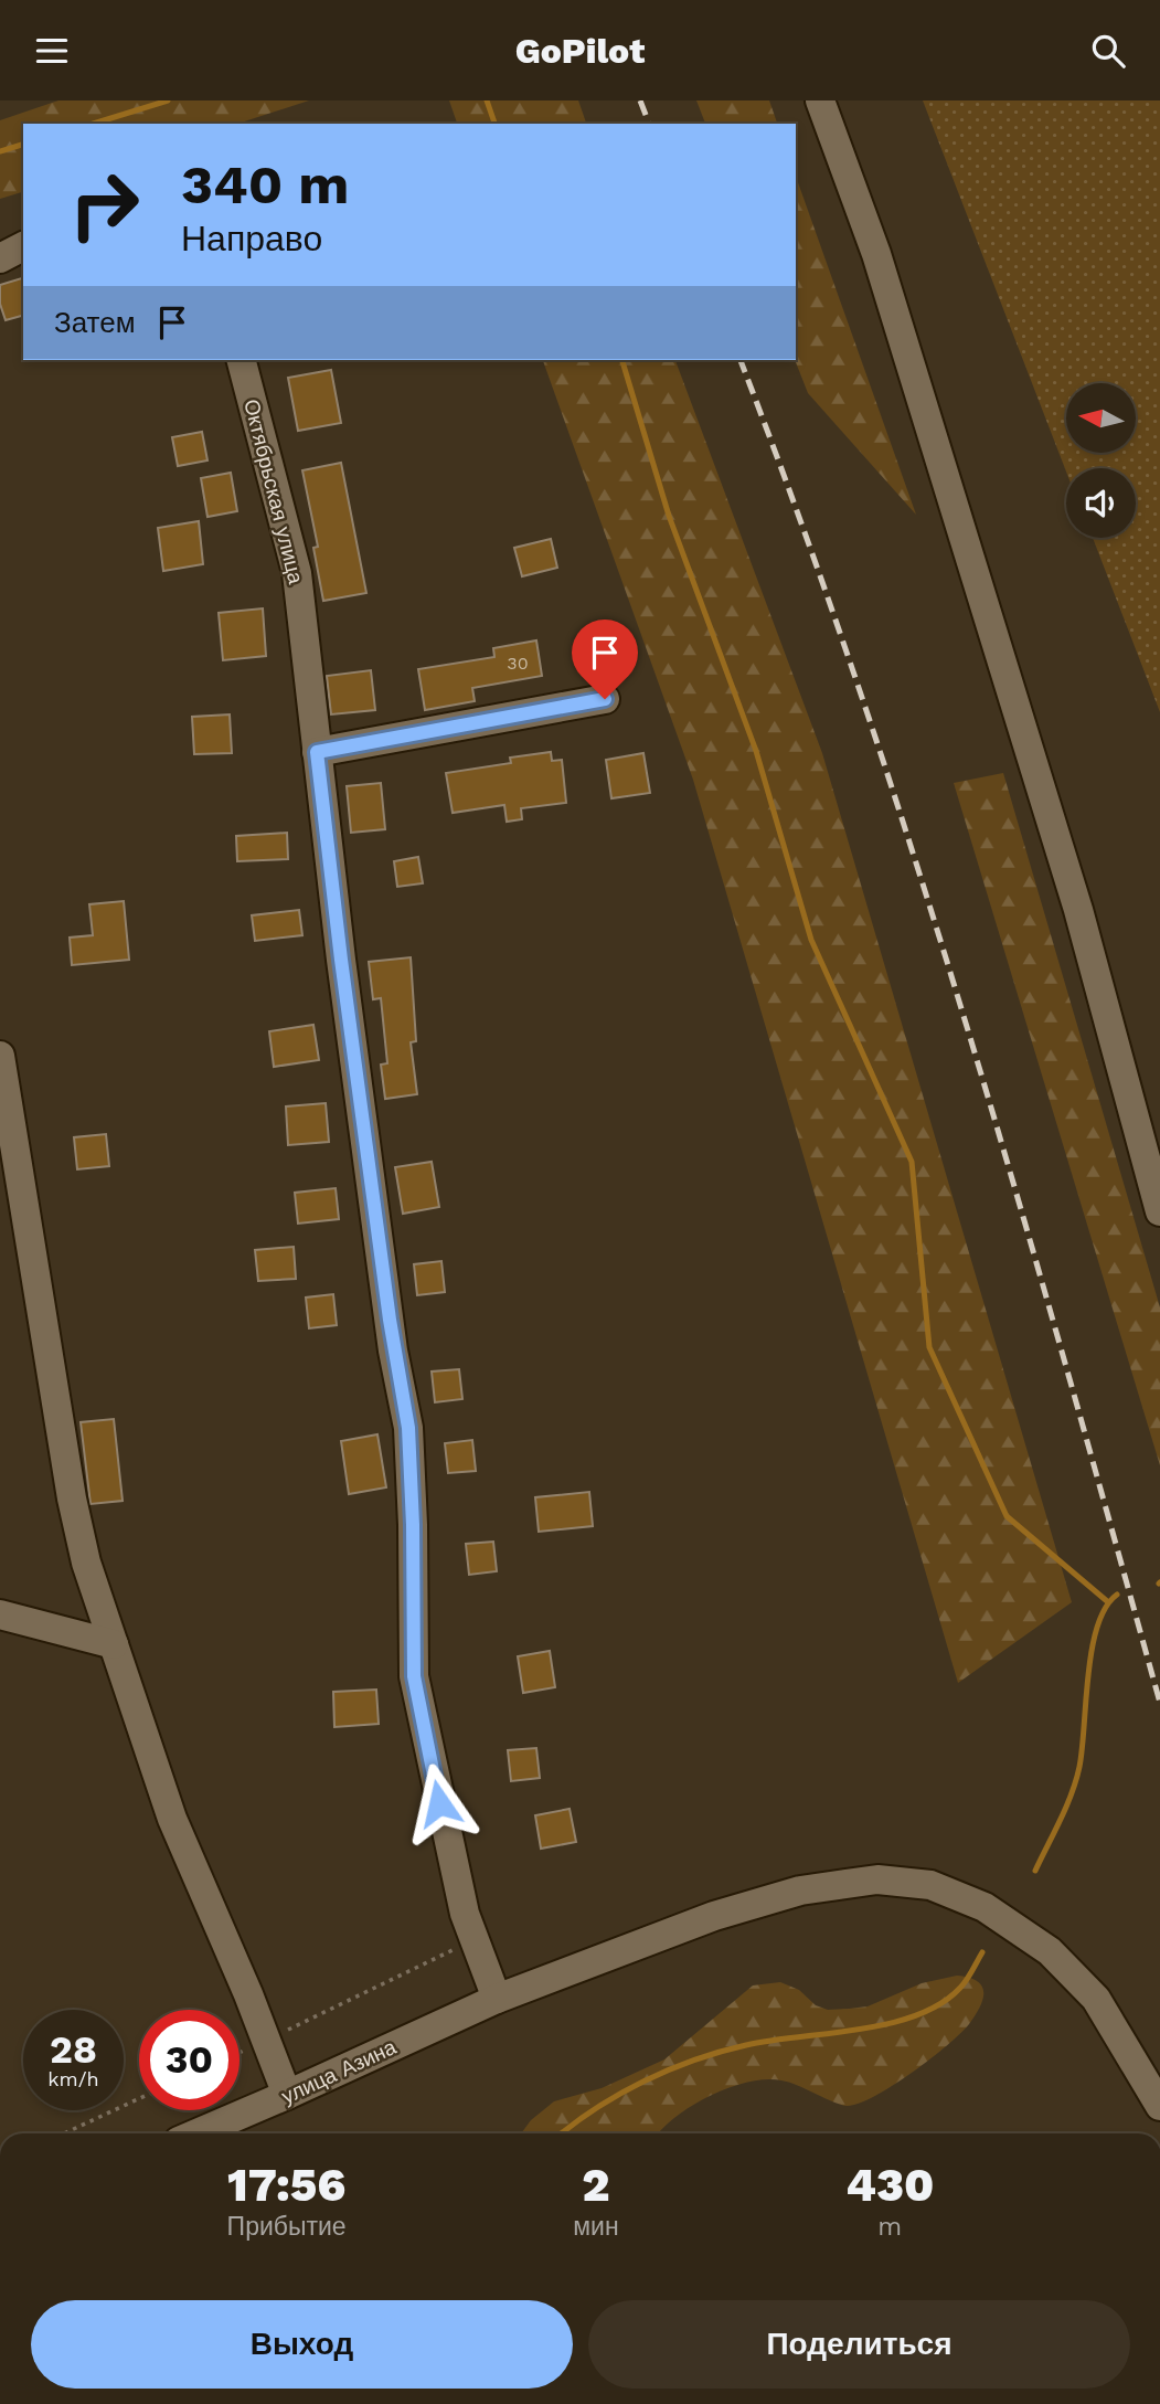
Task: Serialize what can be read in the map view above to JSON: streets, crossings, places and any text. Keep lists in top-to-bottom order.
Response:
{
  "streets": {
    "street": ["Октябрьская улица", "улица Азина"]
  },
  "crossings": [
    ["Октябрьская улица", "улица Азина"]
  ],
  "house_numbers": ["30"],
  "north": "left",
  "page": {
    "header": "GoPilot",
    "turn": ["340 m", "Направо"],
    "then": "Затем",
    "speed": "28 km/h",
    "limit": "30",
    "eta": [
      "17:56",
      "Прибытие",
      "2",
      "мин",
      "430",
      "m"
    ],
    "buttons": ["Выход", "Поделиться"]
  }
}
